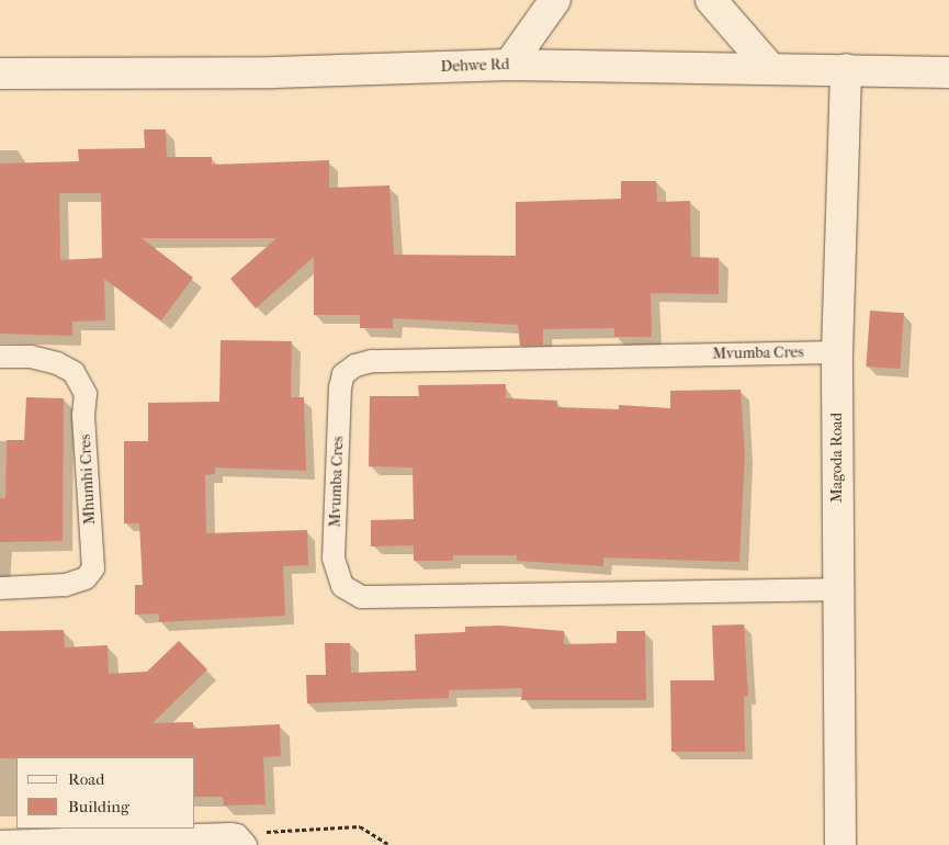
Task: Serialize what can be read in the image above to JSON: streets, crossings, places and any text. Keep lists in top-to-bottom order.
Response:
{
  "streets": {
    "street": [
      "Dehwe Rd",
      "Mvumba Cres",
      "Magoda Road",
      "Mhumhi Cres"
    ]
  },
  "crossings": [
    ["Dehwe Rd", "Magoda Road"],
    ["Mvumba Cres", "Magoda Road"]
  ],
  "legend": ["Road", "Building"]
}
